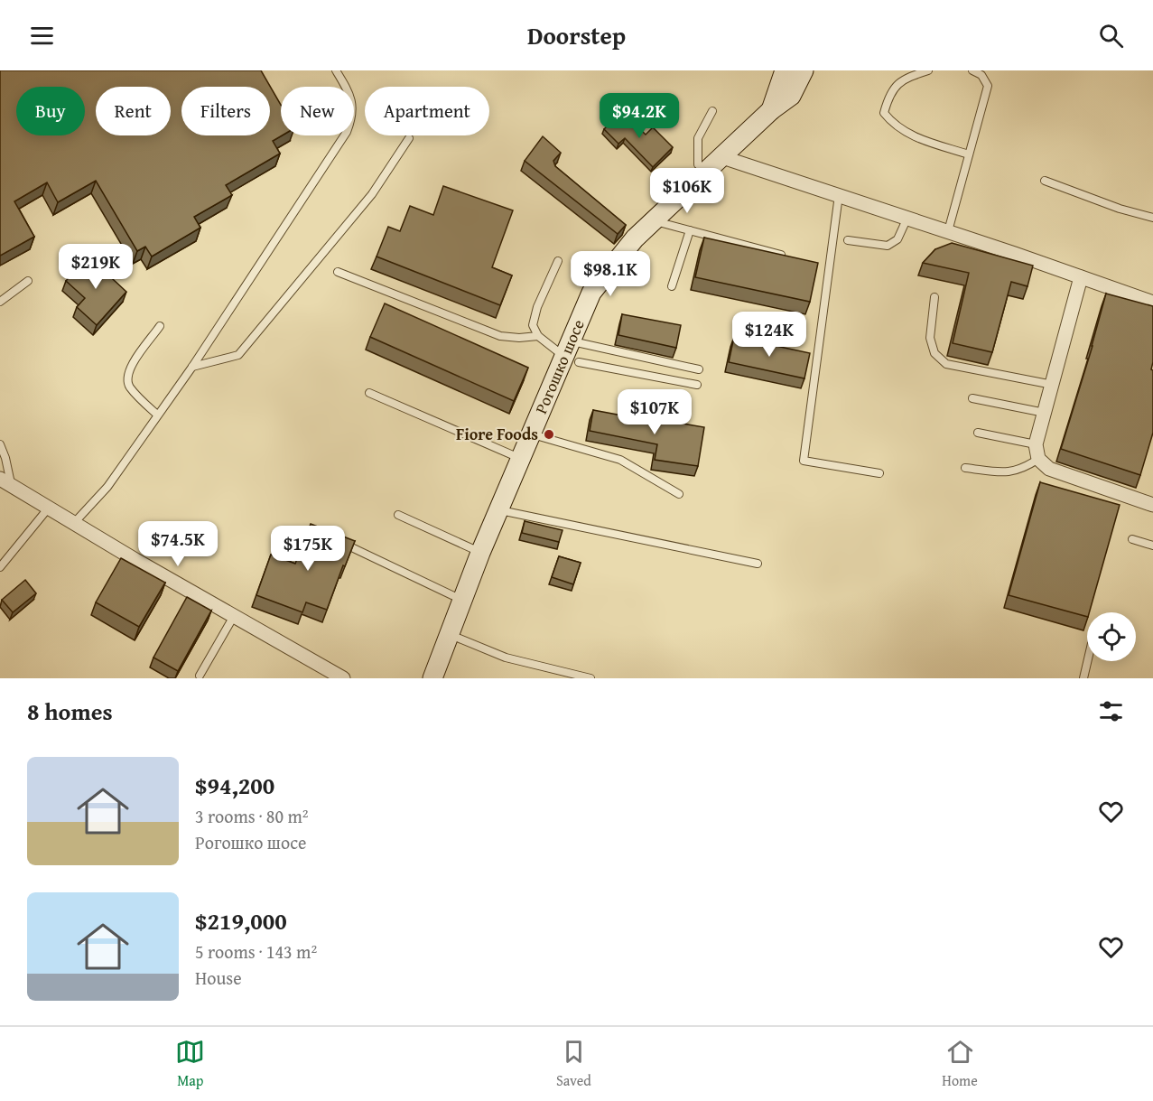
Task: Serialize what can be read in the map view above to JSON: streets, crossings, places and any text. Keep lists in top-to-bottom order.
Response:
{
  "streets": {
    "main road": ["Рогошко шосе"]
  },
  "places": ["Fiore Foods"],
  "page": {
    "header": "Doorstep",
    "chip": [
      "Buy",
      "Rent",
      "Filters",
      "New",
      "Apartment"
    ],
    "price": [
      "$94.2K",
      "$106K",
      "$219K",
      "$98.1K",
      "$124K",
      "$107K",
      "$74.5K",
      "$175K"
    ],
    "heading": "8 homes",
    "list": [
      {
        "name": "$94,200",
        "note": "3 rooms · 80 m² · Рогошко шосе"
      },
      {
        "name": "$219,000",
        "note": "5 rooms · 143 m² · House"
      }
    ],
    "tabs": ["Map", "Saved", "Home"]
  }
}
